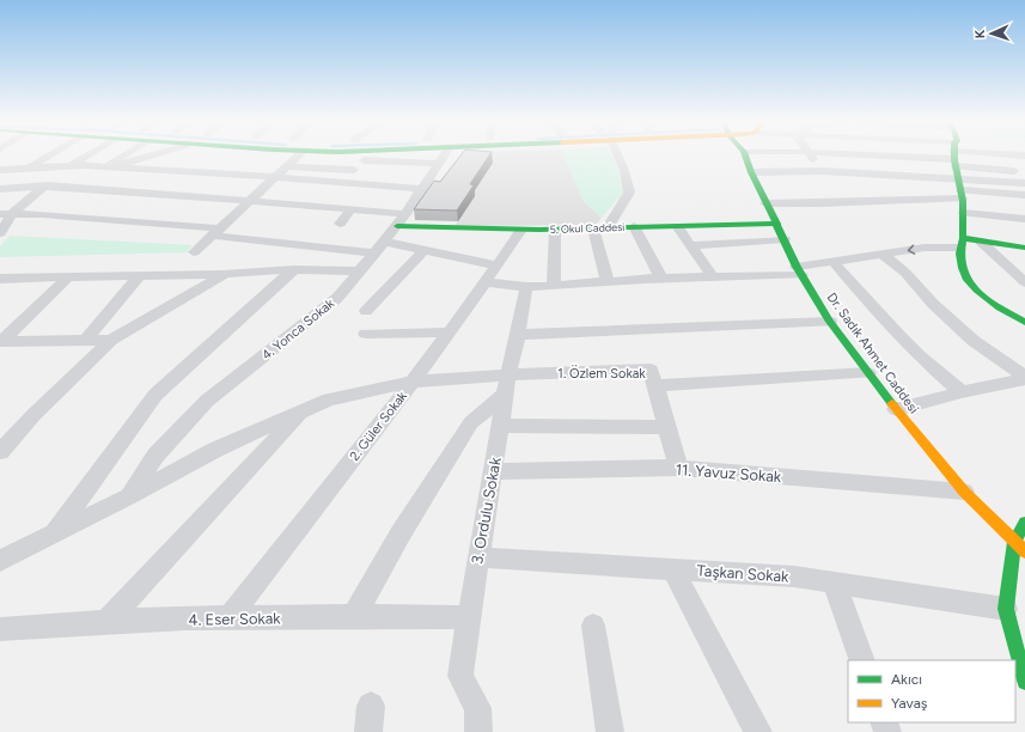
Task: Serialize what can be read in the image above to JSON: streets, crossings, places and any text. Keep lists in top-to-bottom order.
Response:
{
  "streets": {
    "main road": ["5. Okul Caddesi", "Dr. Sadık Ahmet Caddesi"],
    "street": [
      "4. Yonca Sokak",
      "1. Özlem Sokak",
      "2. Güler Sokak",
      "11. Yavuz Sokak",
      "3. Ordulu Sokak",
      "Taşkan Sokak",
      "4. Eser Sokak"
    ]
  },
  "crossings": [
    ["5. Okul Caddesi", "4. Yonca Sokak"],
    ["5. Okul Caddesi", "Dr. Sadık Ahmet Caddesi"],
    ["5. Okul Caddesi", "2. Güler Sokak"],
    ["4. Yonca Sokak", "1. Özlem Sokak"],
    ["Dr. Sadık Ahmet Caddesi", "1. Özlem Sokak"],
    ["Dr. Sadık Ahmet Caddesi", "11. Yavuz Sokak"],
    ["1. Özlem Sokak", "2. Güler Sokak"],
    ["1. Özlem Sokak", "3. Ordulu Sokak"],
    ["2. Güler Sokak", "4. Eser Sokak"],
    ["11. Yavuz Sokak", "3. Ordulu Sokak"],
    ["3. Ordulu Sokak", "Taşkan Sokak"],
    ["3. Ordulu Sokak", "4. Eser Sokak"]
  ],
  "legend": ["Akıcı", "Yavaş"],
  "north": "left"
}
